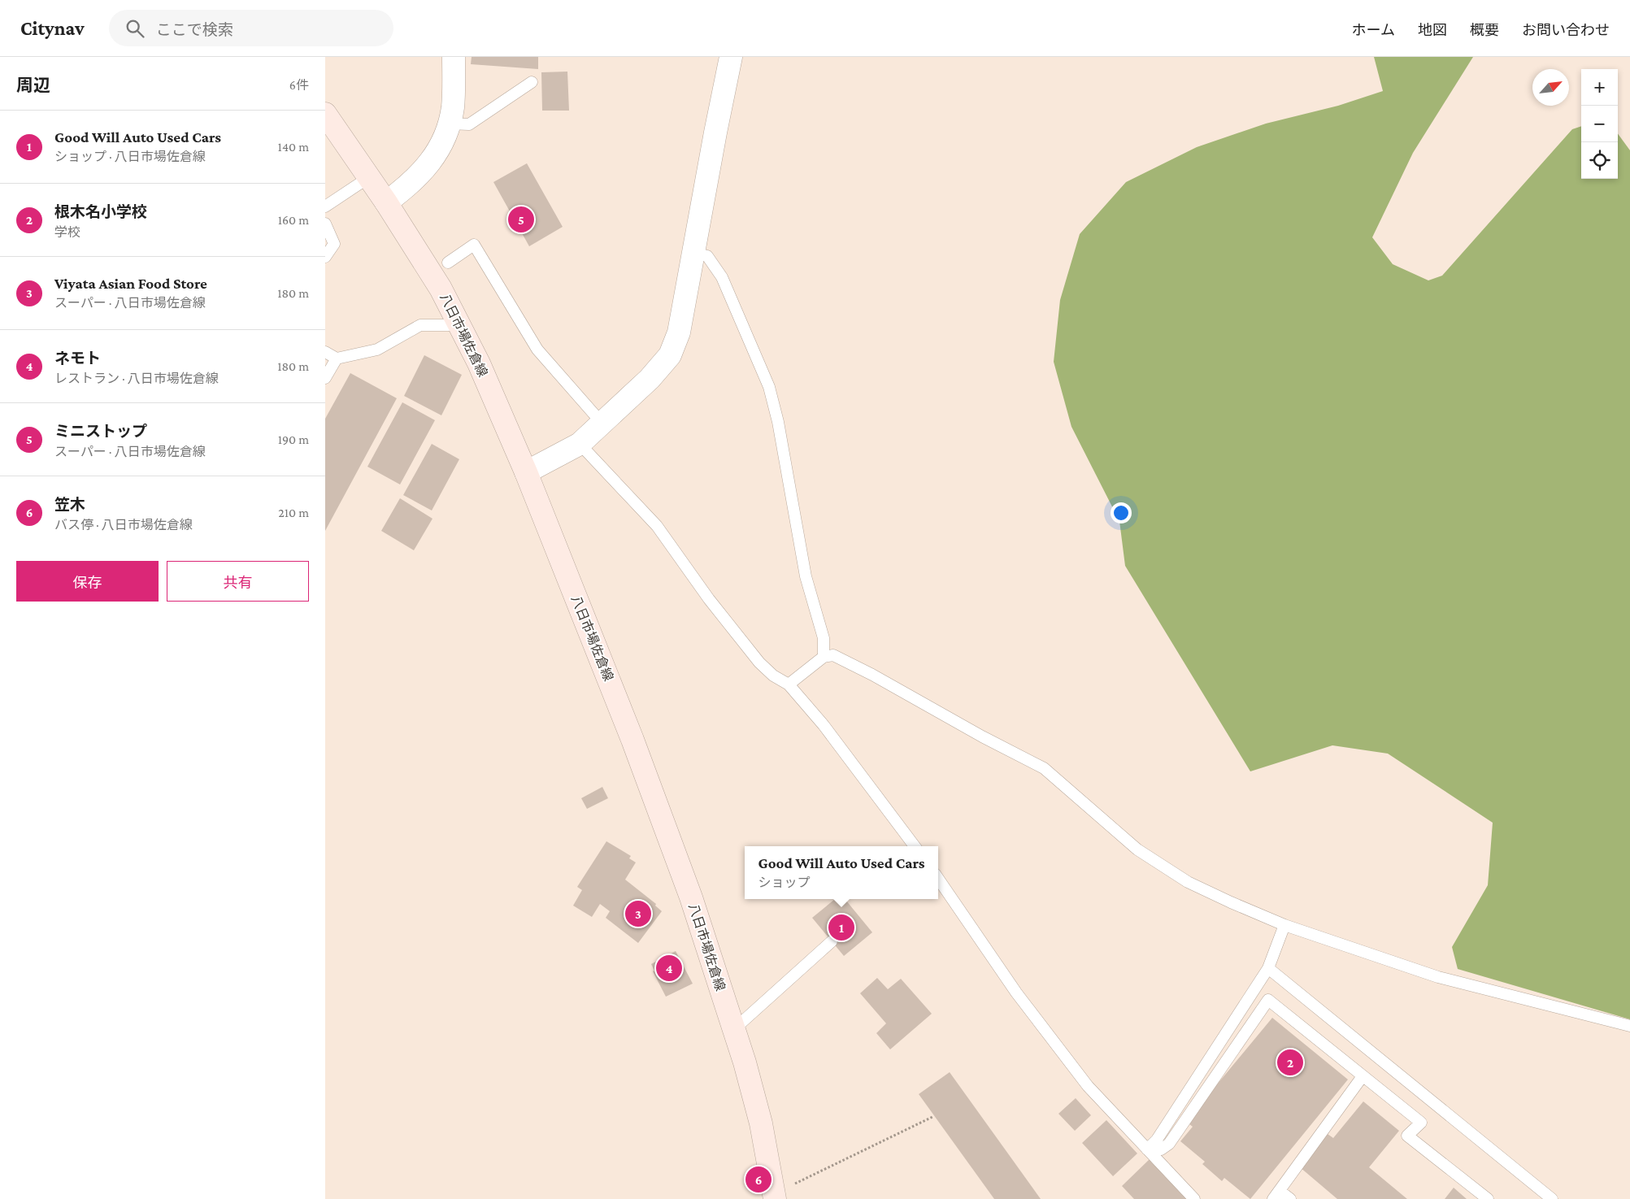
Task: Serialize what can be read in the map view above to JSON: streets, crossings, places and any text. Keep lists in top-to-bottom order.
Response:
{
  "streets": {
    "main road": ["八日市場佐倉線"]
  },
  "north": "top right",
  "page": {
    "header": "Citynav",
    "search": "ここで検索",
    "nav": [
      "ホーム",
      "地図",
      "概要",
      "お問い合わせ"
    ],
    "heading": ["周辺", "6件"],
    "map_buttons": ["+", "−"],
    "list": [
      {
        "mark": "1",
        "name": "Good Will Auto Used Cars",
        "note": "ショップ · 八日市場佐倉線",
        "value": "140 m"
      },
      {
        "mark": "2",
        "name": "根木名小学校",
        "note": "学校",
        "value": "160 m"
      },
      {
        "mark": "3",
        "name": "Viyata Asian Food Store",
        "note": "スーパー · 八日市場佐倉線",
        "value": "180 m"
      },
      {
        "mark": "4",
        "name": "ネモト",
        "note": "レストラン · 八日市場佐倉線",
        "value": "180 m"
      },
      {
        "mark": "5",
        "name": "ミニストップ",
        "note": "スーパー · 八日市場佐倉線",
        "value": "190 m"
      },
      {
        "mark": "6",
        "name": "笠木",
        "note": "バス停 · 八日市場佐倉線",
        "value": "210 m"
      }
    ],
    "pins": [
      "5",
      "3",
      "1",
      "4",
      "2",
      "6"
    ],
    "buttons": ["保存", "共有"],
    "popup": ["Good Will Auto Used Cars", "ショップ"]
  }
}
